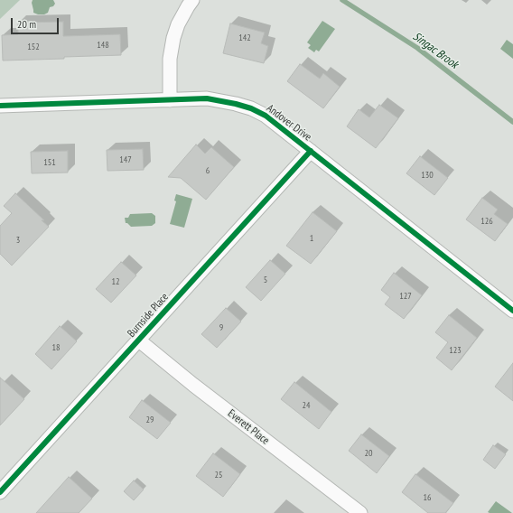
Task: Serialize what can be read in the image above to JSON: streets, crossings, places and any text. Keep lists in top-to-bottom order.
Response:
{
  "streets": {
    "street": ["Andover Drive", "Burnside Place", "Everett Place"]
  },
  "crossings": [
    ["Andover Drive", "Burnside Place"],
    ["Burnside Place", "Everett Place"]
  ],
  "water": ["Singac Brook"],
  "house_numbers": [
    "142",
    "148",
    "152",
    "147",
    "151",
    "6",
    "130",
    "126",
    "1",
    "3",
    "5",
    "12",
    "127",
    "9",
    "18",
    "123",
    "24",
    "29",
    "20",
    "25",
    "16"
  ],
  "scale_bar": "20 m"
}
